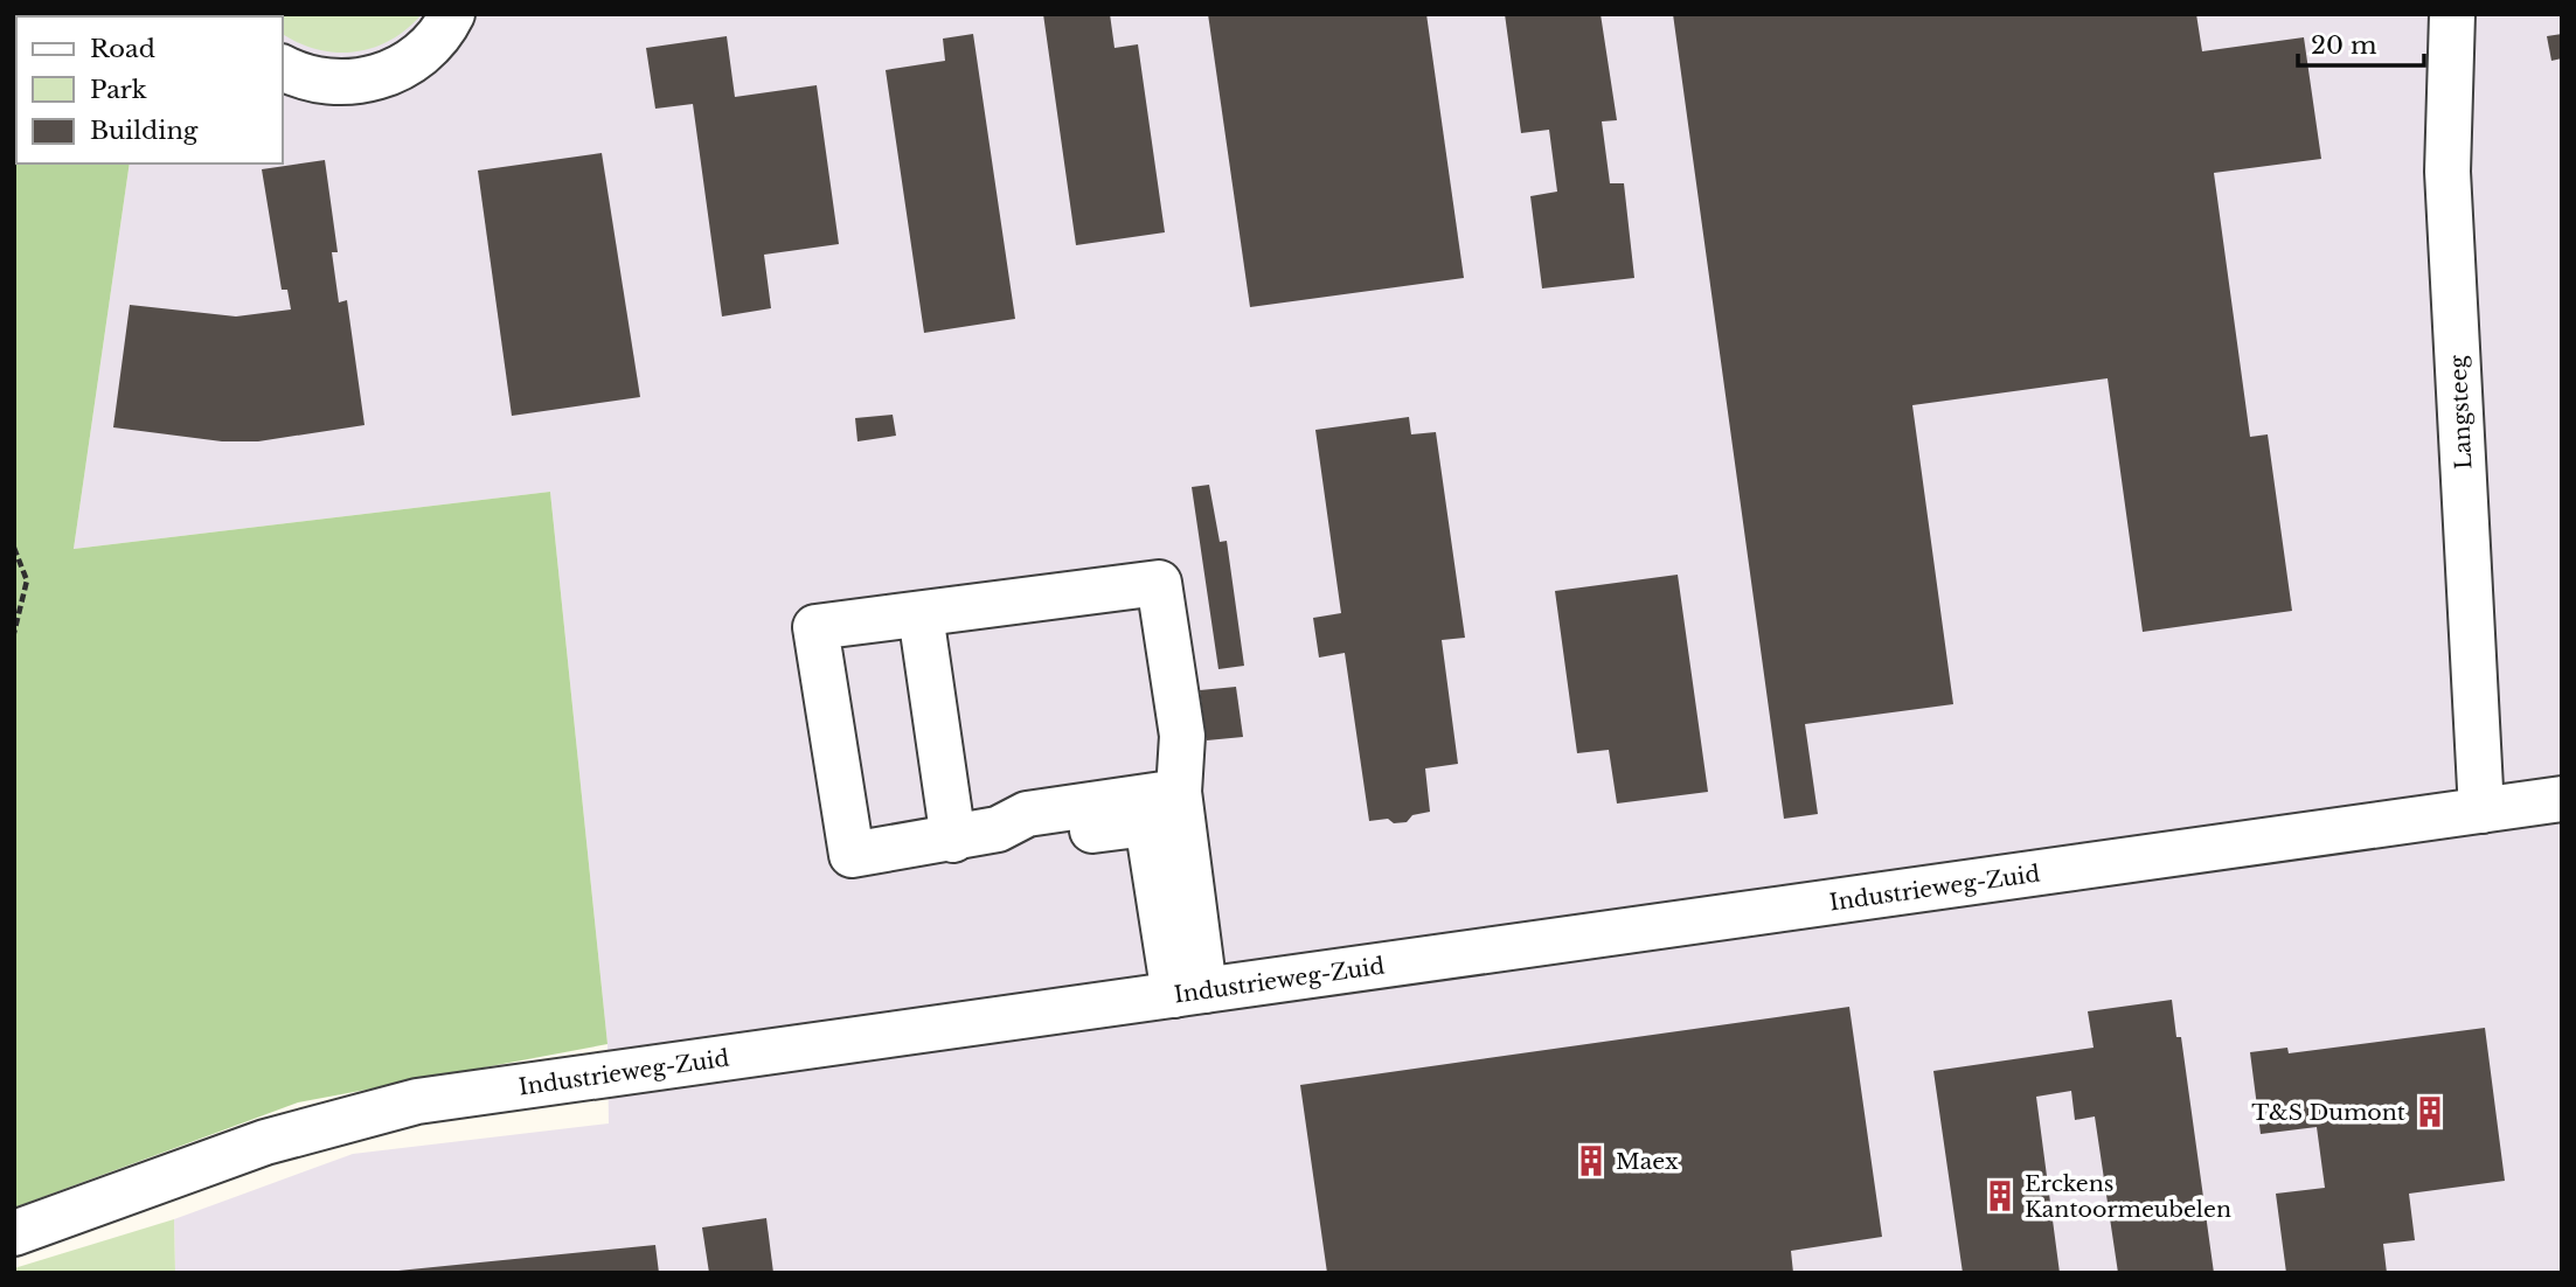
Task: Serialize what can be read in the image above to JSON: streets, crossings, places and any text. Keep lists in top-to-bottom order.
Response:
{
  "streets": {
    "street": ["Langsteeg", "Industrieweg-Zuid"]
  },
  "crossings": [
    ["Langsteeg", "Industrieweg-Zuid"]
  ],
  "places": {
    "building": ["T&S Dumont", "Maex", "Erckens Kantoormeubelen"]
  },
  "legend": ["Road", "Park", "Building"],
  "scale_bar": "20 m"
}
